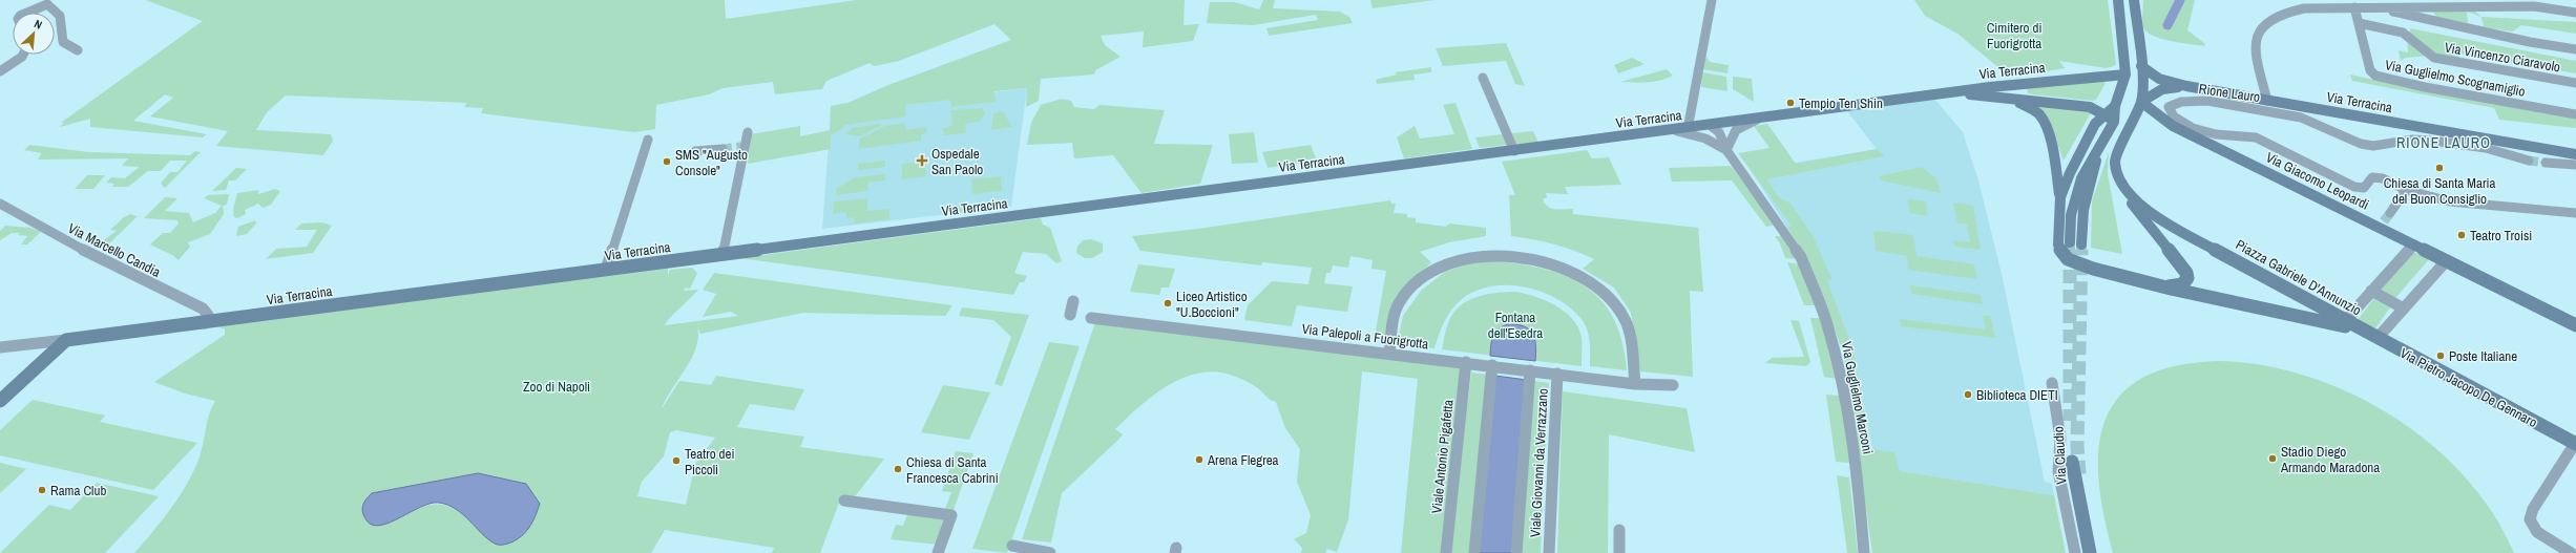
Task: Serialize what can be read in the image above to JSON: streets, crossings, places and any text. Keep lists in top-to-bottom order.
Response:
{
  "streets": {
    "main road": [
      "Via Terracina",
      "Via Giacomo Leopardi",
      "Piazza Gabriele D'Annunzio",
      "Via Pietro Jacopo De Gennaro",
      "Via Claudio"
    ],
    "street": [
      "Via Vincenzo Ciaravolo",
      "Via Guglielmo Scognamiglio",
      "Rione Lauro",
      "Via Marcello Candia",
      "Via Palepoli a Fuorigrotta",
      "Via Guglielmo Marconi",
      "Viale Antonio Pigafetta",
      "Viale Giovanni da Verrazzano"
    ]
  },
  "crossings": [
    ["Via Vincenzo Ciaravolo", "Via Guglielmo Scognamiglio"],
    ["Via Terracina", "Via Marcello Candia"],
    ["Via Terracina", "Via Guglielmo Marconi"],
    ["Piazza Gabriele D'Annunzio", "Via Pietro Jacopo De Gennaro"],
    ["Via Palepoli a Fuorigrotta", "Viale Antonio Pigafetta"],
    ["Via Palepoli a Fuorigrotta", "Viale Giovanni da Verrazzano"]
  ],
  "districts": ["RIONE LAURO"],
  "parks": ["Cimitero di Fuorigrotta", "Fontana dell'Esedra", "Zoo di Napoli"],
  "places": {
    "other": [
      "Tempio Ten Shin",
      "SMS \"Augusto Console\"",
      "Chiesa di Santa Maria del Buon Consiglio",
      "Teatro Troisi",
      "Liceo Artistico \"U.Boccioni\"",
      "Poste Italiane",
      "Biblioteca DIETI",
      "Stadio Diego Armando Maradona",
      "Arena Flegrea",
      "Teatro dei Piccoli",
      "Chiesa di Santa Francesca Cabrini",
      "Rama Club"
    ],
    "health": ["Ospedale San Paolo"]
  },
  "north": "top right"
}
